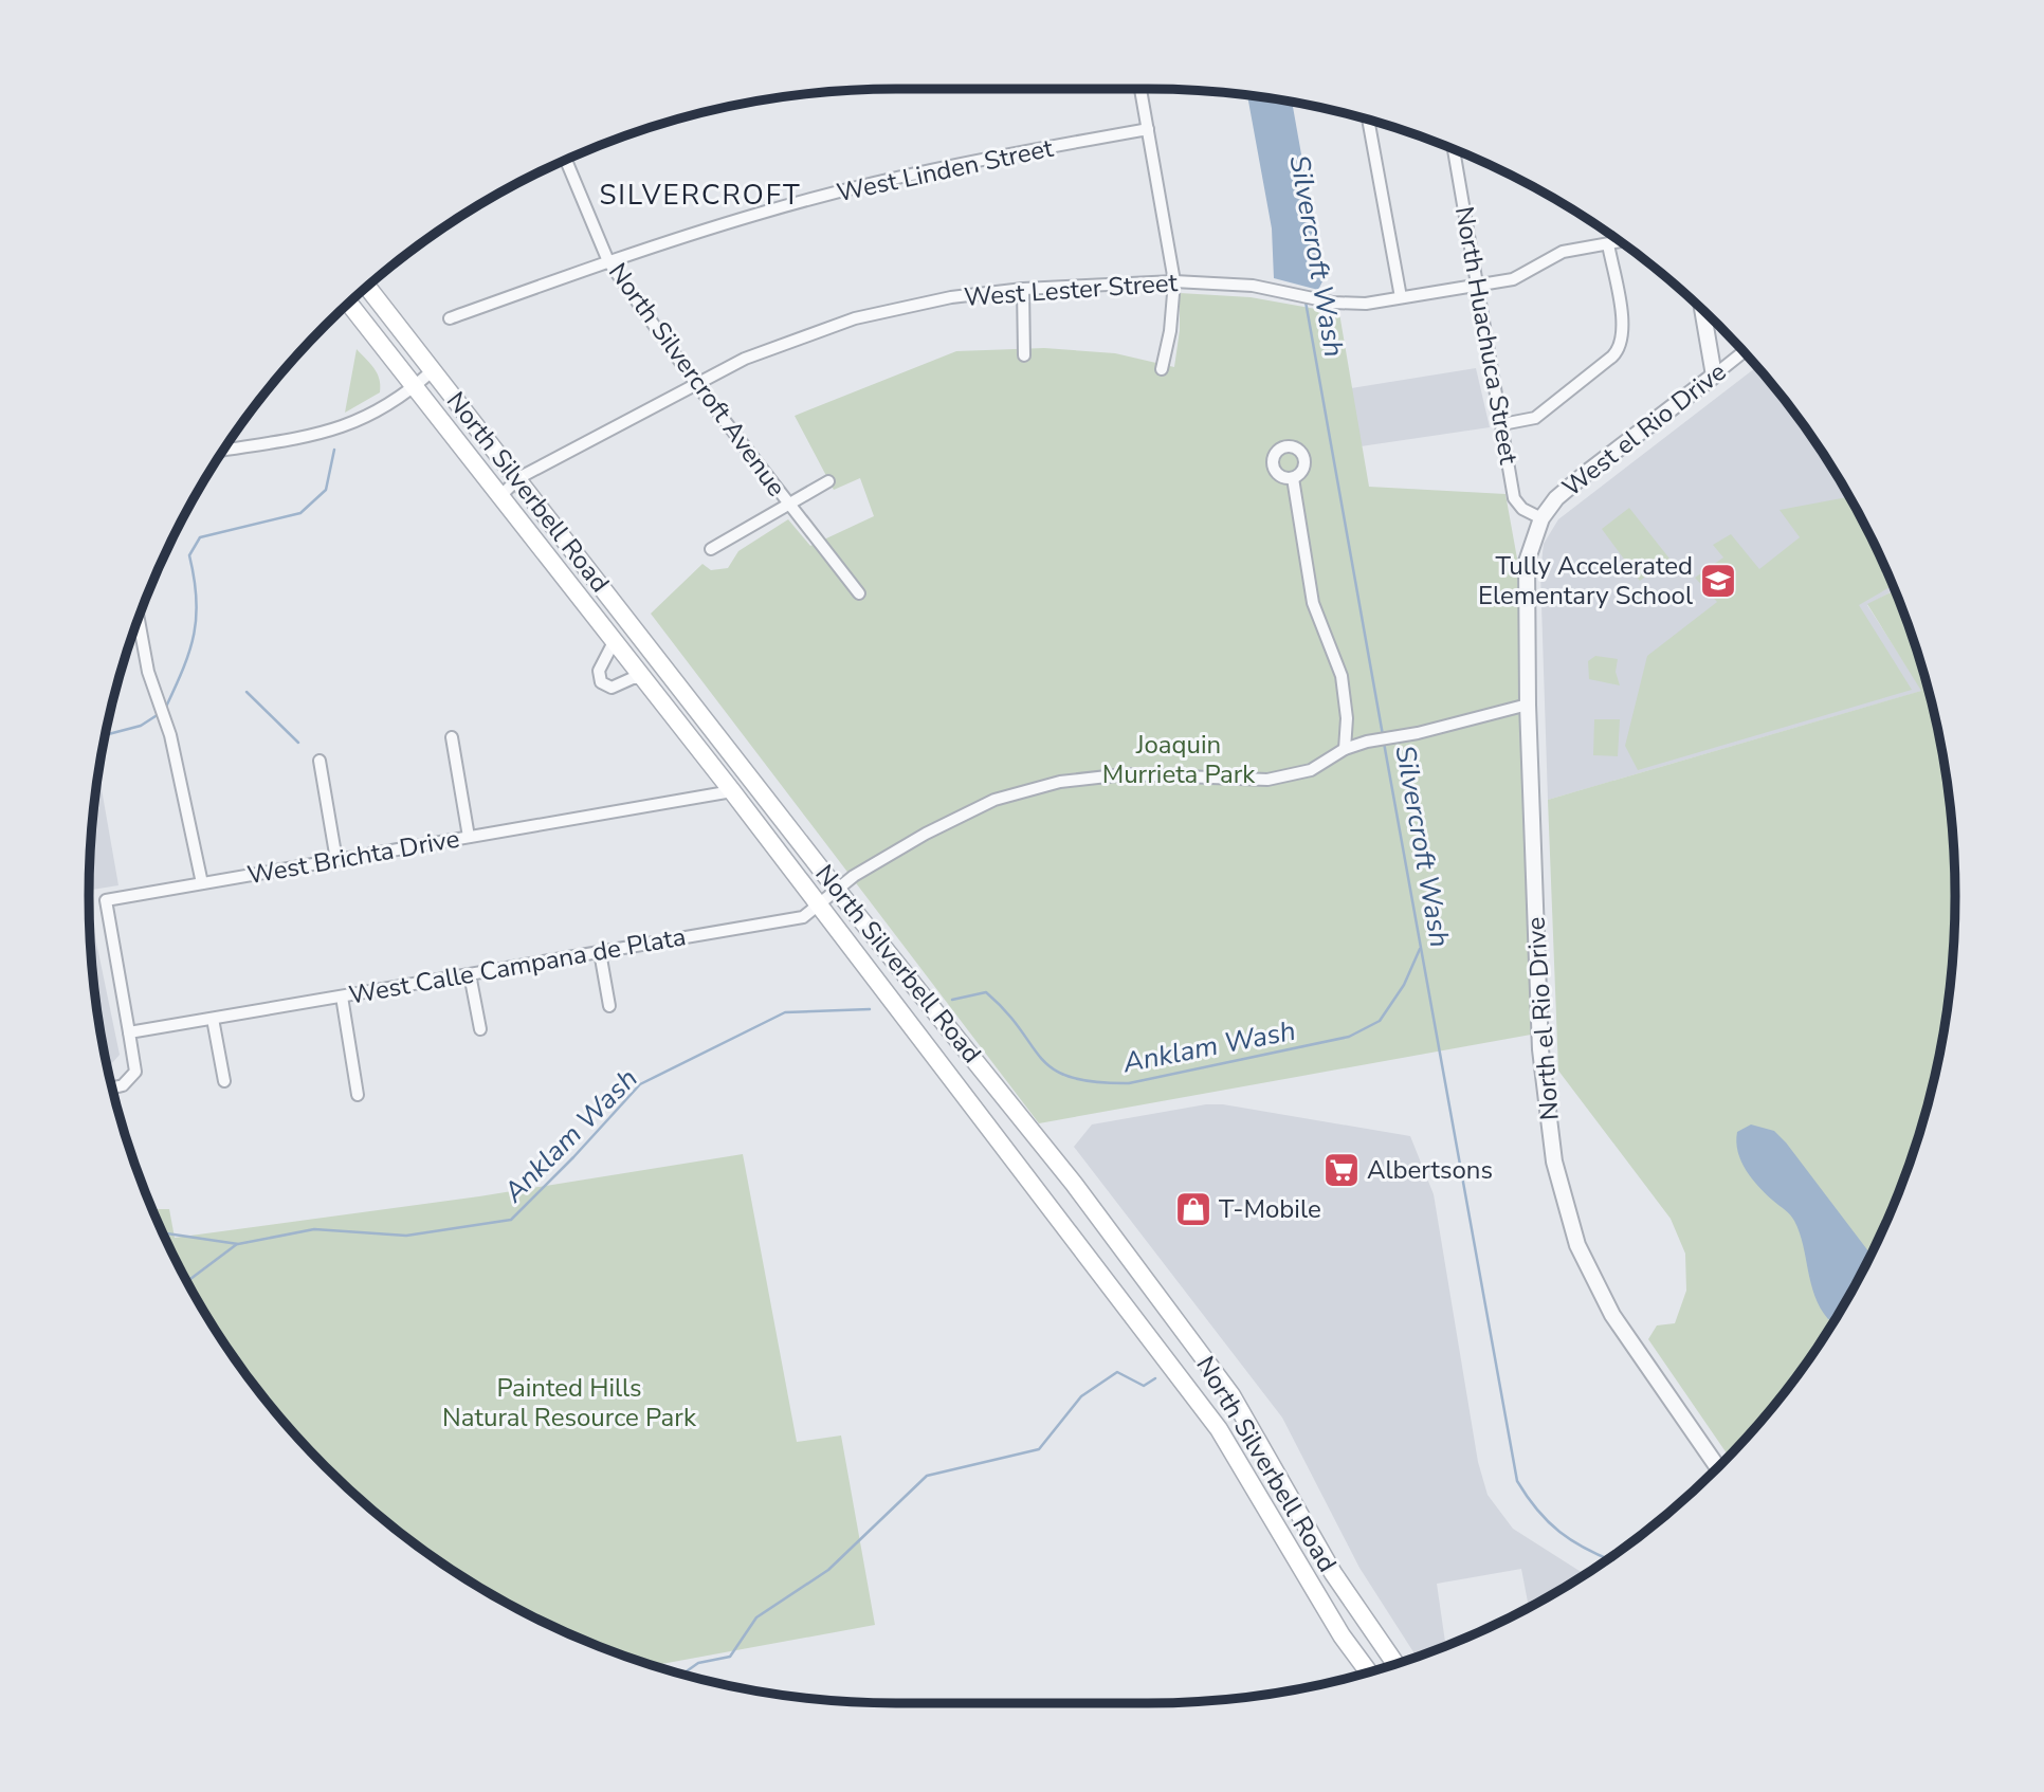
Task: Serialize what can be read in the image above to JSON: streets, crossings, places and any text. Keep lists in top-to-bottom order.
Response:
{
  "streets": {
    "main road": ["North Silverbell Road"],
    "street": [
      "West Linden Street",
      "West Lester Street",
      "North Huachuca Street",
      "North Silvercroft Avenue",
      "West el Rio Drive",
      "West Brichta Drive",
      "West Calle Campana de Plata",
      "North el Rio Drive"
    ]
  },
  "crossings": [
    ["West Linden Street", "North Silvercroft Avenue"],
    ["West Lester Street", "North Huachuca Street"],
    ["West Lester Street", "North Silvercroft Avenue"],
    ["West Lester Street", "North Silverbell Road"],
    ["North Huachuca Street", "West el Rio Drive"],
    ["North Huachuca Street", "North el Rio Drive"],
    ["West el Rio Drive", "North el Rio Drive"],
    ["North Silverbell Road", "West Brichta Drive"],
    ["North Silverbell Road", "West Calle Campana de Plata"],
    ["West Brichta Drive", "West Calle Campana de Plata"],
    ["West Calle Campana de Plata", "North el Rio Drive"]
  ],
  "districts": ["SILVERCROFT"],
  "water": ["Silvercroft Wash", "Anklam Wash"],
  "parks": ["Joaquin Murrieta Park", "Painted Hills Natural Resource Park"],
  "places": {
    "school or university": ["Tully Accelerated Elementary School"],
    "supermarket": ["Albertsons"],
    "shop": ["T-Mobile"]
  }
}
